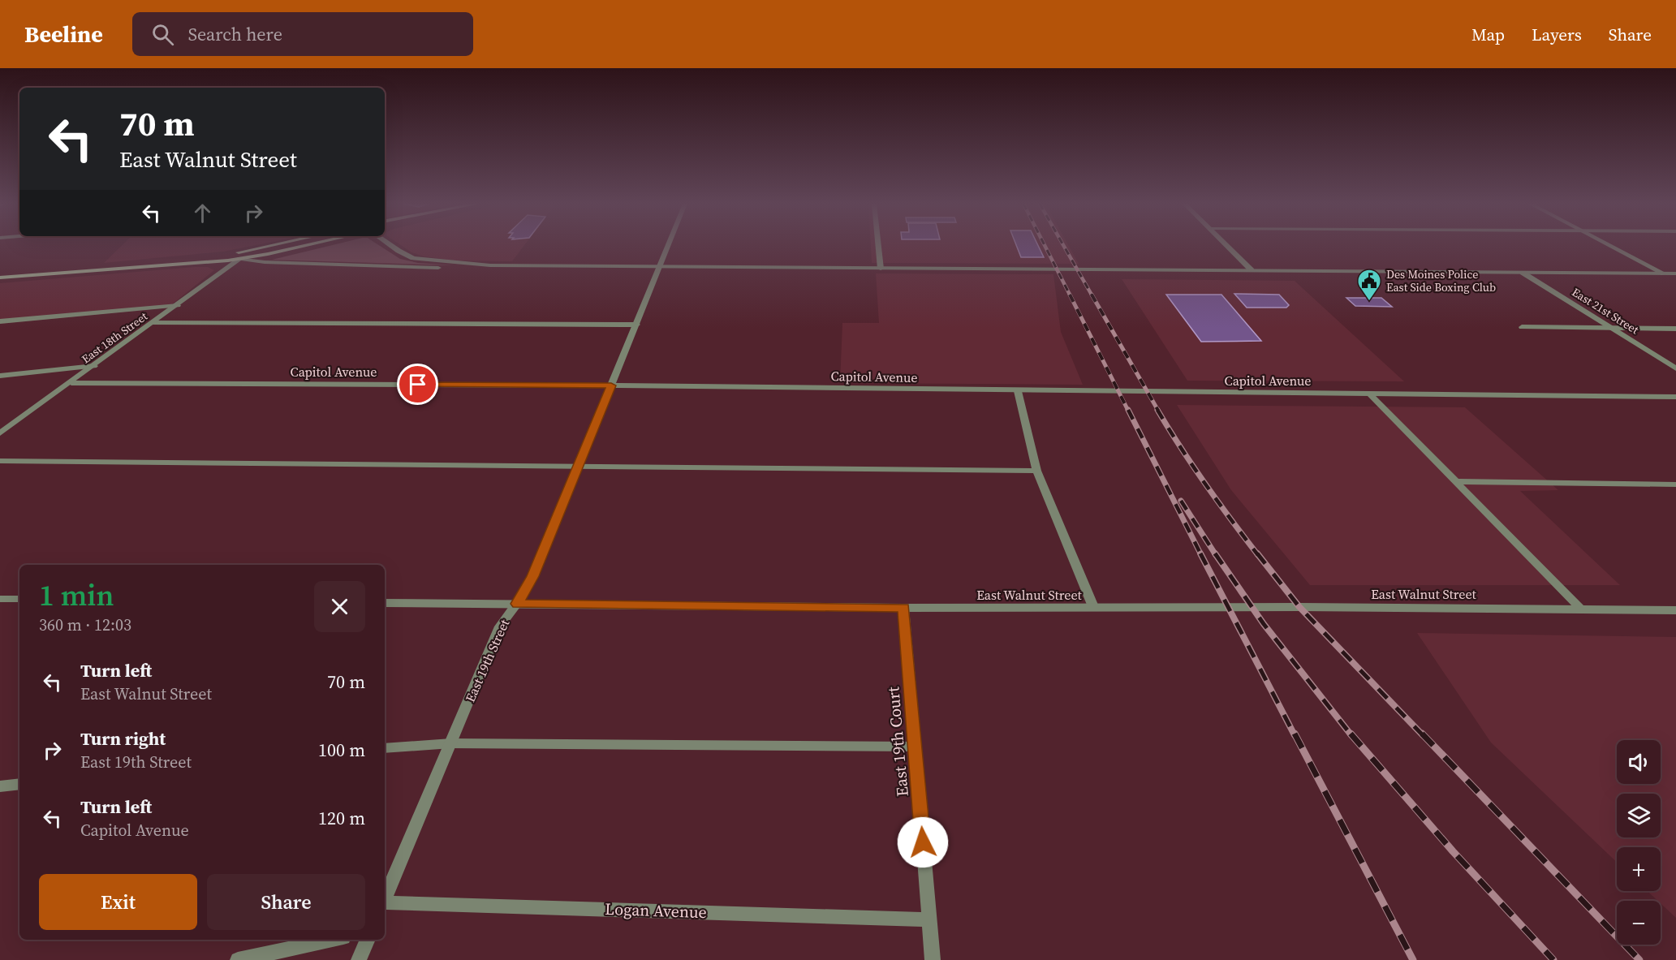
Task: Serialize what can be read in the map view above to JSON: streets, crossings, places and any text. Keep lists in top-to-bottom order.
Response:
{
  "streets": {
    "street": [
      "East 21st Street",
      "East 18th Street",
      "Capitol Avenue",
      "East Walnut Street",
      "East 19th Street",
      "East 19th Court",
      "Logan Avenue"
    ]
  },
  "crossings": [
    ["East 18th Street", "Capitol Avenue"],
    ["Capitol Avenue", "East 19th Street"],
    ["East Walnut Street", "East 19th Street"],
    ["East Walnut Street", "East 19th Court"],
    ["East 19th Court", "Logan Avenue"]
  ],
  "places": {
    "public building": ["Des Moines Police East Side Boxing Club"]
  },
  "page": {
    "header": "Beeline",
    "search": "Search here",
    "nav": ["Map", "Layers", "Share"],
    "turn": ["70 m", "East Walnut Street"],
    "heading": ["1 min", "360 m · 12:03"],
    "list": [
      {
        "name": "Turn left",
        "note": "East Walnut Street",
        "value": "70 m"
      },
      {
        "name": "Turn right",
        "note": "East 19th Street",
        "value": "100 m"
      },
      {
        "name": "Turn left",
        "note": "Capitol Avenue",
        "value": "120 m"
      }
    ],
    "map_buttons": ["+", "−"],
    "buttons": ["Exit", "Share"]
  }
}
